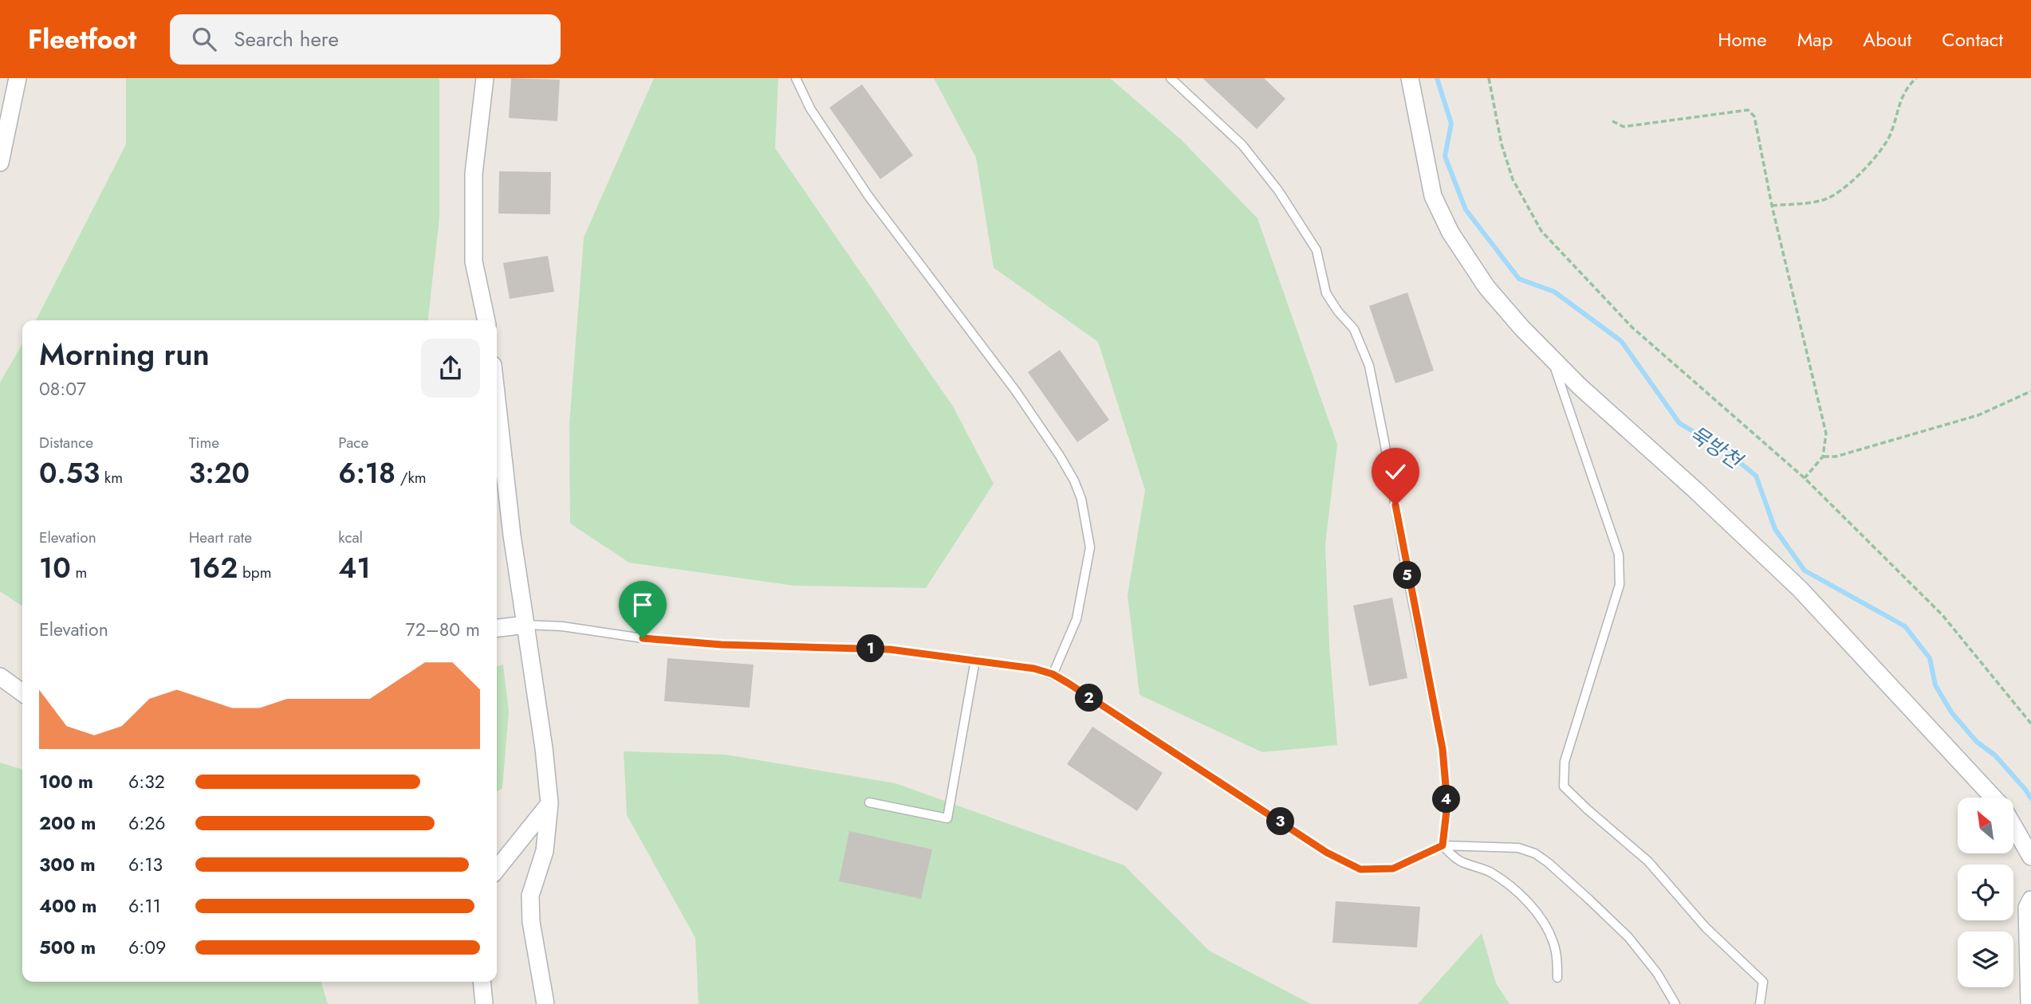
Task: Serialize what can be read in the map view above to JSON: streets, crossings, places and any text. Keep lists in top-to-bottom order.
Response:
{
  "water": ["묵방천"],
  "north": "top left",
  "page": {
    "header": "Fleetfoot",
    "search": "Search here",
    "nav": [
      "Home",
      "Map",
      "About",
      "Contact"
    ],
    "heading": ["Morning run", "08:07"],
    "stats": [
      ["Distance", "0.53 km"],
      ["Time", "3:20"],
      ["Pace", "6:18 /km"],
      ["Elevation", "10 m"],
      ["Heart rate", "162 bpm"],
      ["kcal", "41"]
    ],
    "pins": [
      "5",
      "1",
      "2",
      "4",
      "3"
    ],
    "chart": ["Elevation", "72–80 m"],
    "list": [
      {
        "name": "100 m",
        "note": "6:32"
      },
      {
        "name": "200 m",
        "note": "6:26"
      },
      {
        "name": "300 m",
        "note": "6:13"
      },
      {
        "name": "400 m",
        "note": "6:11"
      },
      {
        "name": "500 m",
        "note": "6:09"
      }
    ]
  }
}
